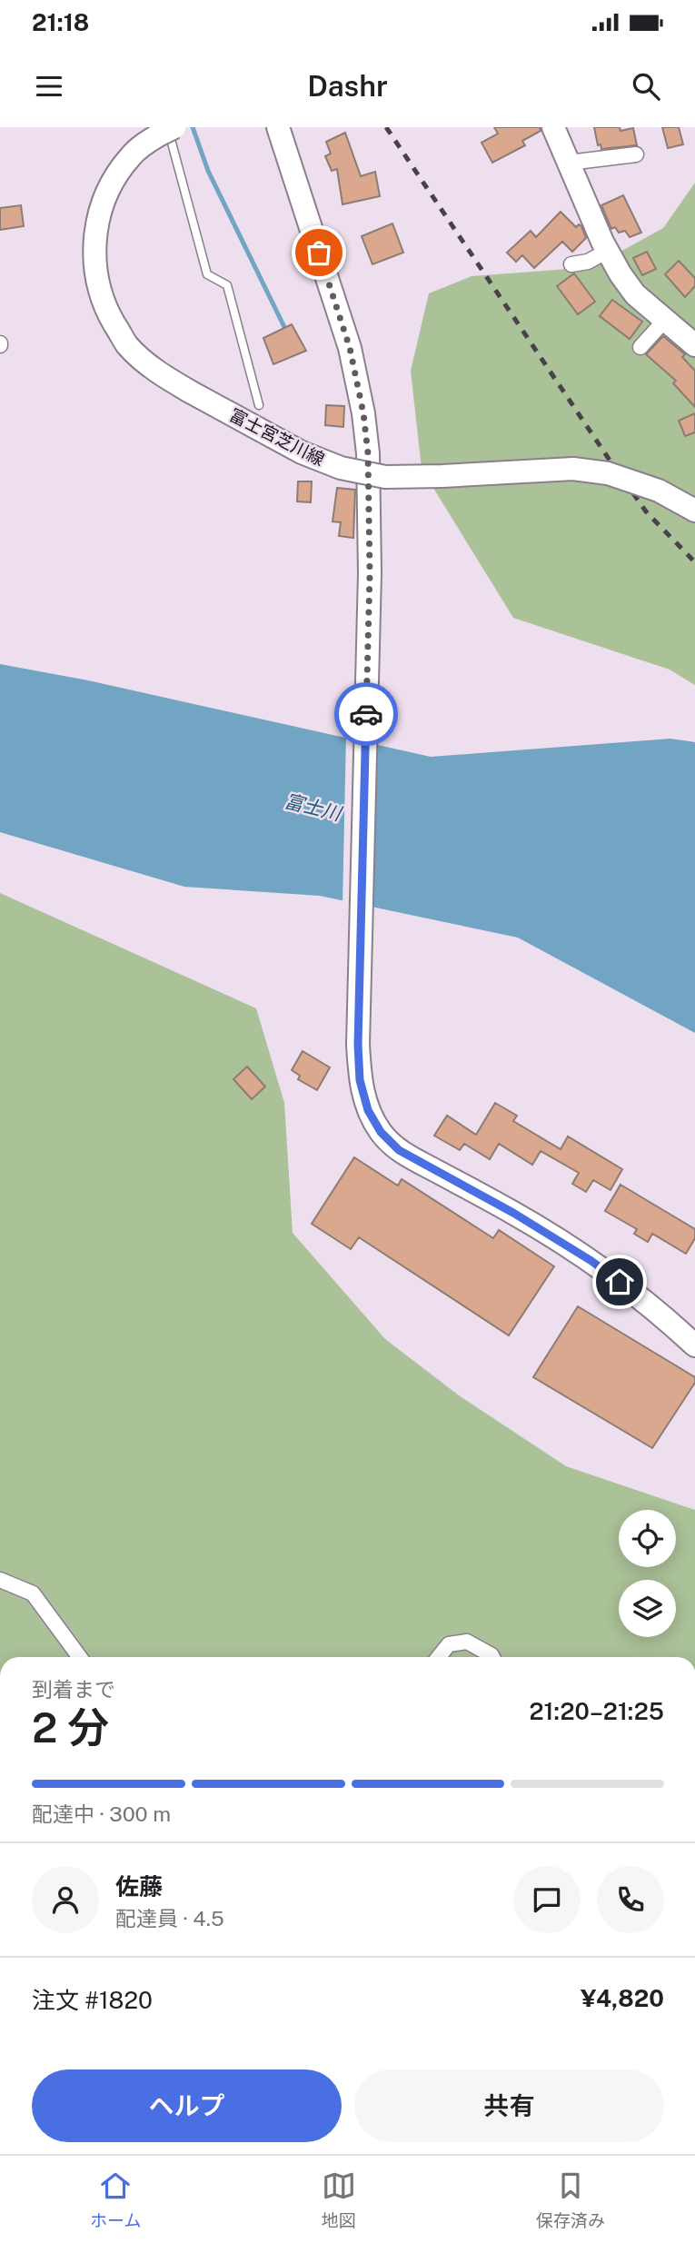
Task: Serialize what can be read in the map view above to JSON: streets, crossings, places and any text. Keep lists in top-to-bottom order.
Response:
{
  "streets": {
    "main road": ["富士宮芝川線"]
  },
  "water": ["富士川"],
  "page": {
    "status": "21:18",
    "header": "Dashr",
    "heading": ["2 分", "到着まで", "21:20–21:25"],
    "panel": [
      "佐藤",
      "配達員 · 4.5",
      "注文 #1820",
      "¥4,820"
    ],
    "bar": "配達中 · 300 m",
    "buttons": ["ヘルプ", "共有"],
    "tabs": ["ホーム", "地図", "保存済み"]
  }
}
